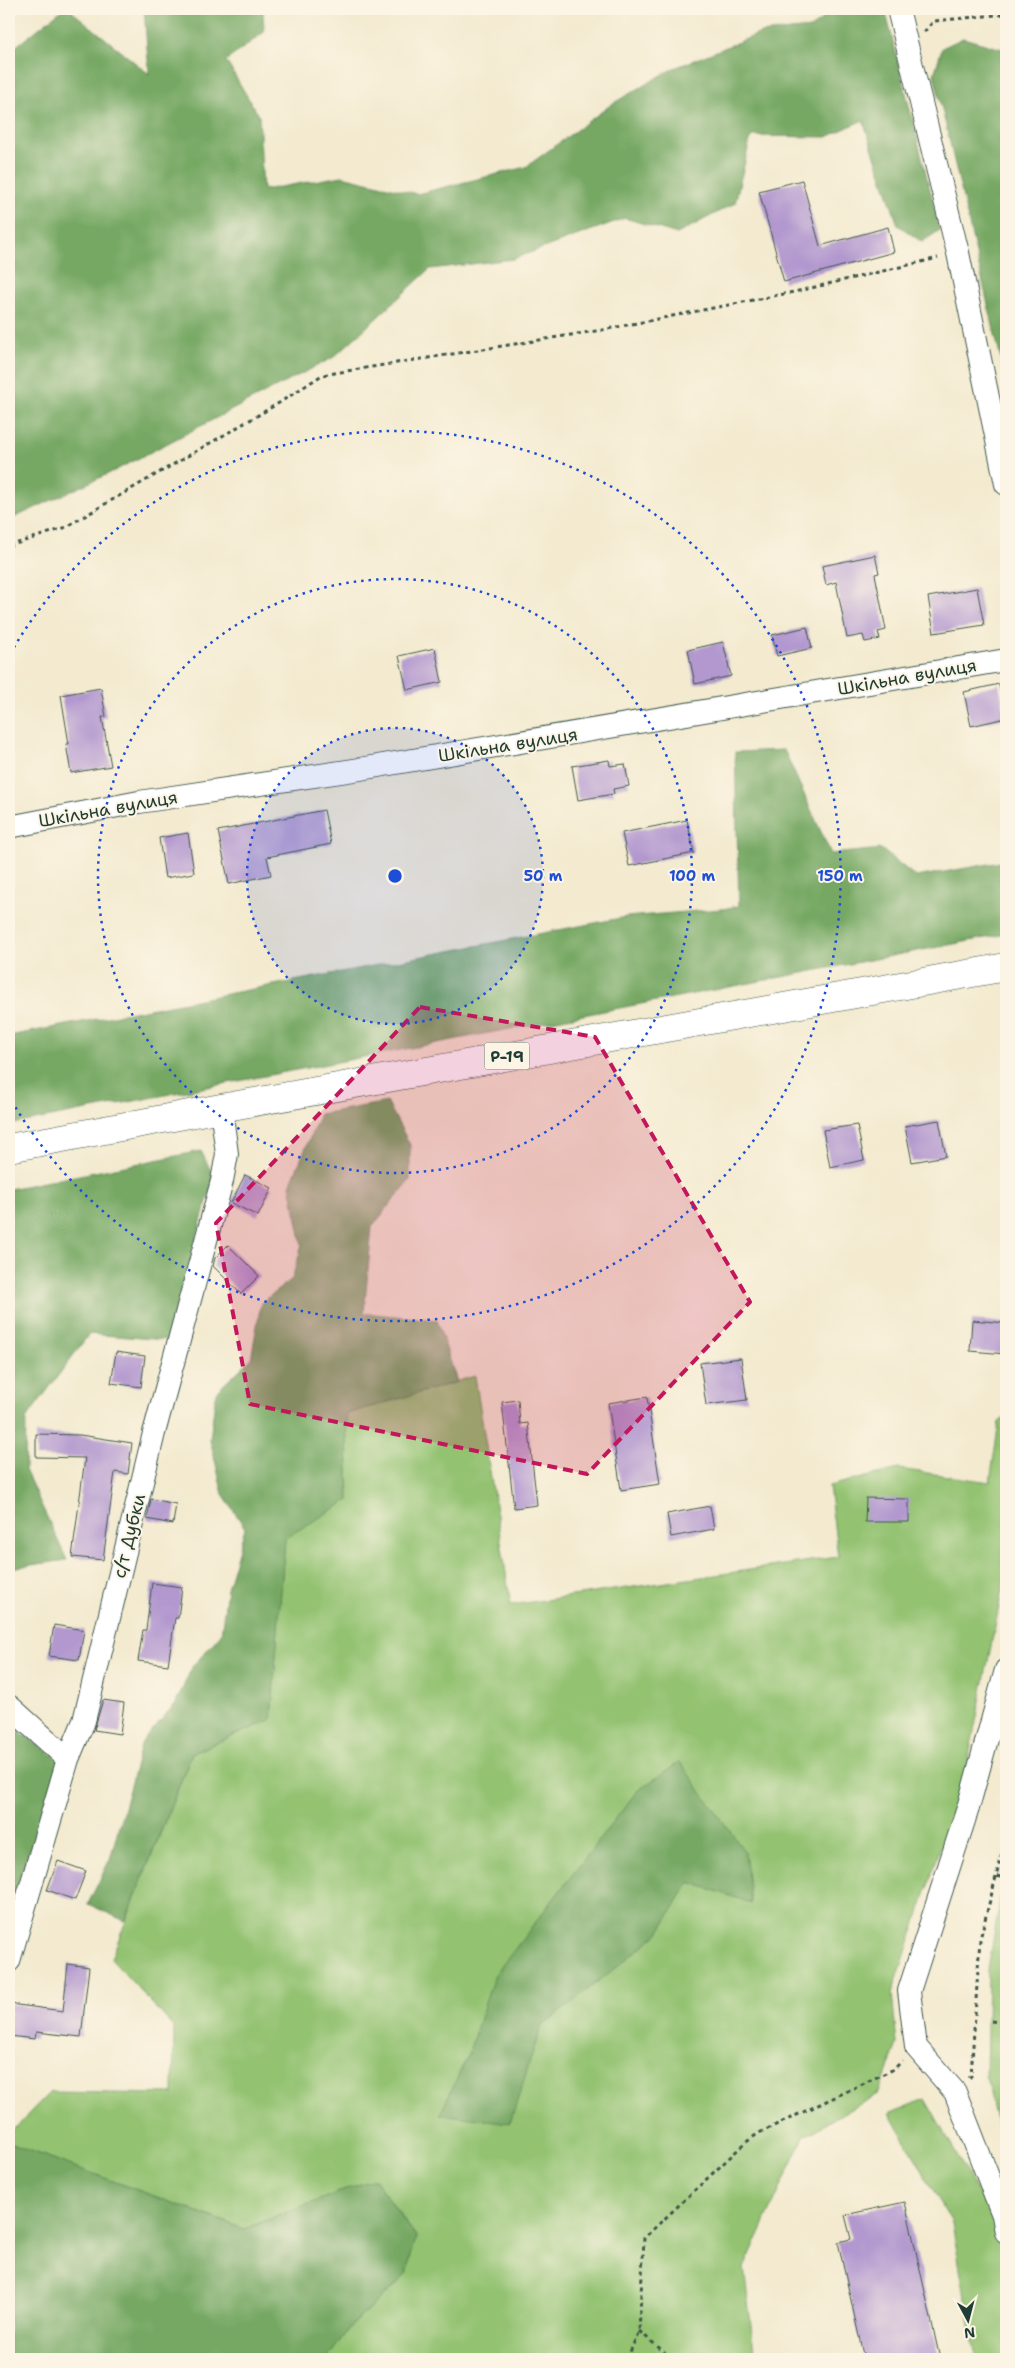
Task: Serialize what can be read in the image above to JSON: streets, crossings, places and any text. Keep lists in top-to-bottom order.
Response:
{
  "streets": {
    "main road": ["Р-19"],
    "street": ["Шкільна вулиця", "с/т Дубки"]
  },
  "crossings": [
    ["Р-19", "с/т Дубки"]
  ],
  "north": "bottom",
  "rings": ["50 m", "100 m", "150 m"]
}
